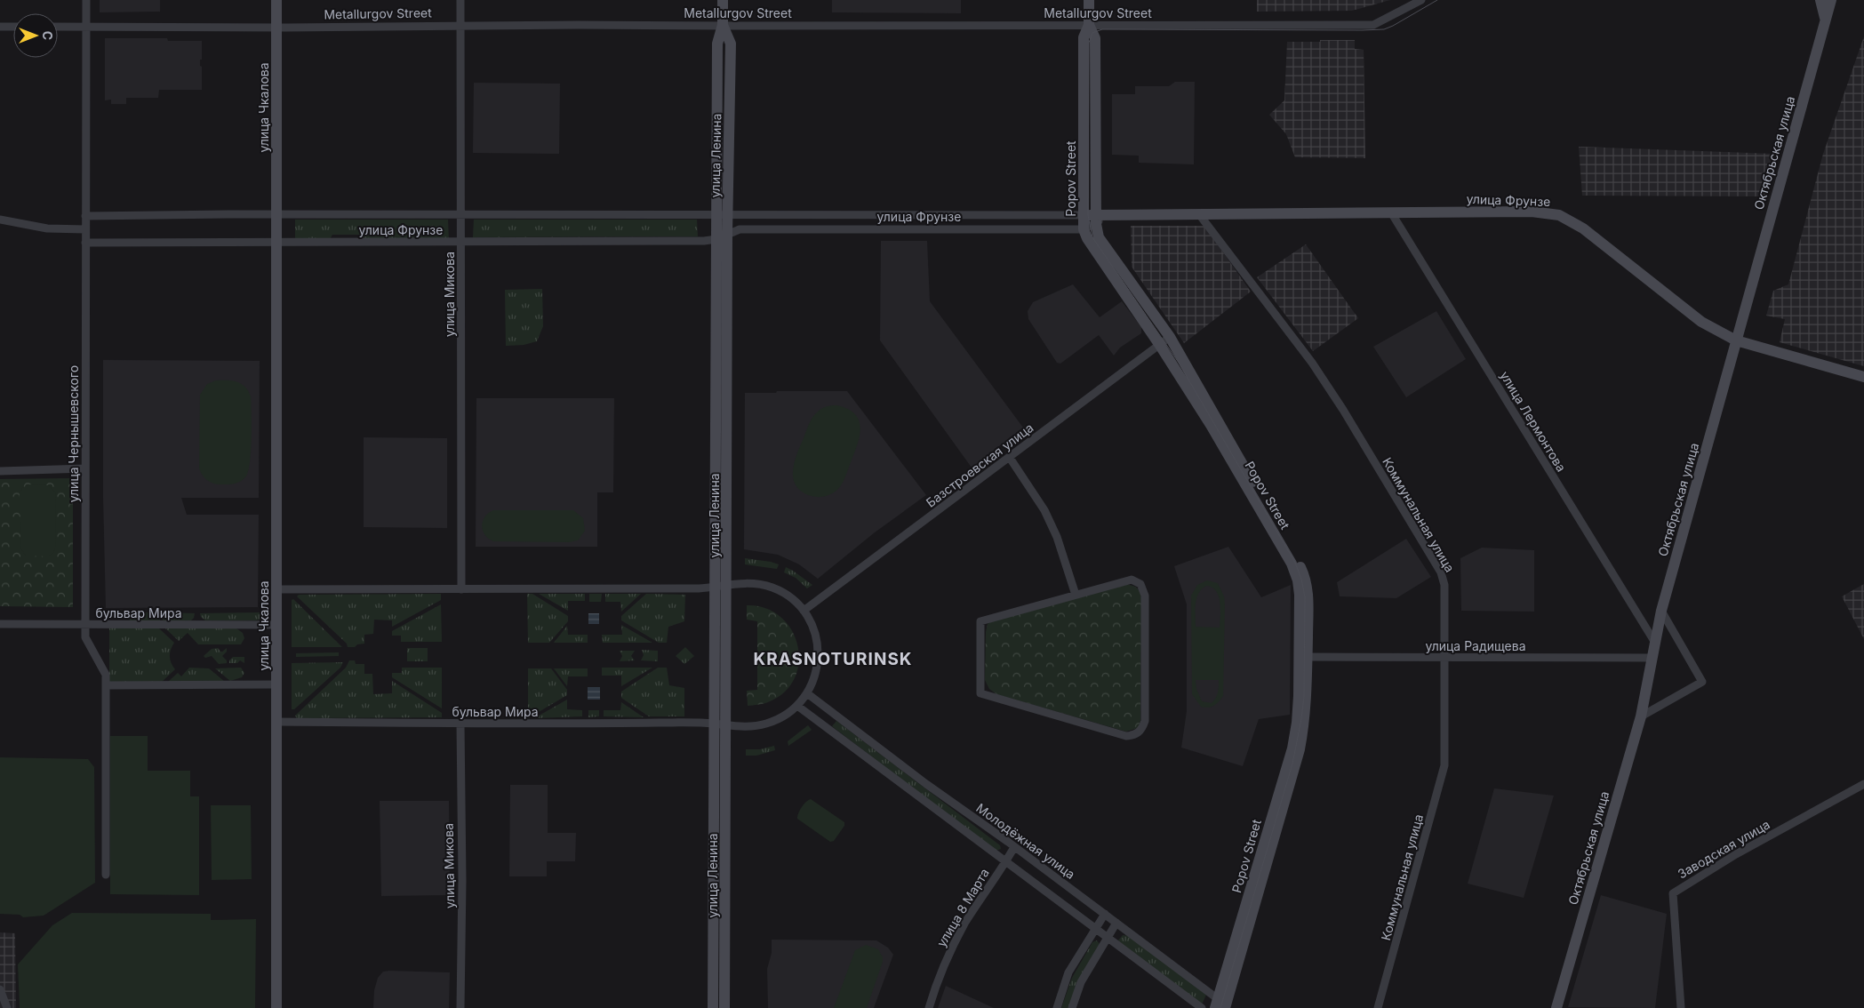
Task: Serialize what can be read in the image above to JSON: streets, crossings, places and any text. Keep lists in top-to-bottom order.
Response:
{
  "streets": {
    "street": [
      "Metallurgov Street",
      "улица Чкалова",
      "Октябрьская улица",
      "улица Ленина",
      "Popov Street",
      "улица Фрунзе",
      "улица Микова",
      "улица Лермонтова",
      "улица Чернышевского",
      "Базстроевская улица",
      "Коммунальная улица",
      "бульвар Мира",
      "улица Радищева",
      "Молодёжная улица",
      "Заводская улица",
      "улица 8 Марта"
    ]
  },
  "crossings": [
    ["Metallurgov Street", "улица Чкалова"],
    ["Metallurgov Street", "улица Ленина"],
    ["Metallurgov Street", "Popov Street"],
    ["Metallurgov Street", "улица Микова"],
    ["улица Чкалова", "улица Фрунзе"],
    ["улица Чкалова", "бульвар Мира"],
    ["Октябрьская улица", "улица Фрунзе"],
    ["Октябрьская улица", "улица Лермонтова"],
    ["Октябрьская улица", "улица Радищева"],
    ["улица Ленина", "улица Фрунзе"],
    ["улица Ленина", "бульвар Мира"],
    ["Popov Street", "улица Фрунзе"],
    ["Popov Street", "Базстроевская улица"],
    ["Popov Street", "улица Радищева"],
    ["Popov Street", "Молодёжная улица"],
    ["улица Фрунзе", "улица Микова"],
    ["улица Фрунзе", "улица Лермонтова"],
    ["улица Фрунзе", "улица Чернышевского"],
    ["улица Фрунзе", "Коммунальная улица"],
    ["улица Микова", "бульвар Мира"],
    ["улица Чернышевского", "бульвар Мира"],
    ["Базстроевская улица", "бульвар Мира"],
    ["Коммунальная улица", "улица Радищева"],
    ["бульвар Мира", "Молодёжная улица"],
    ["Молодёжная улица", "улица 8 Марта"]
  ],
  "districts": ["KRASNOTURINSK"],
  "north": "right"
}
